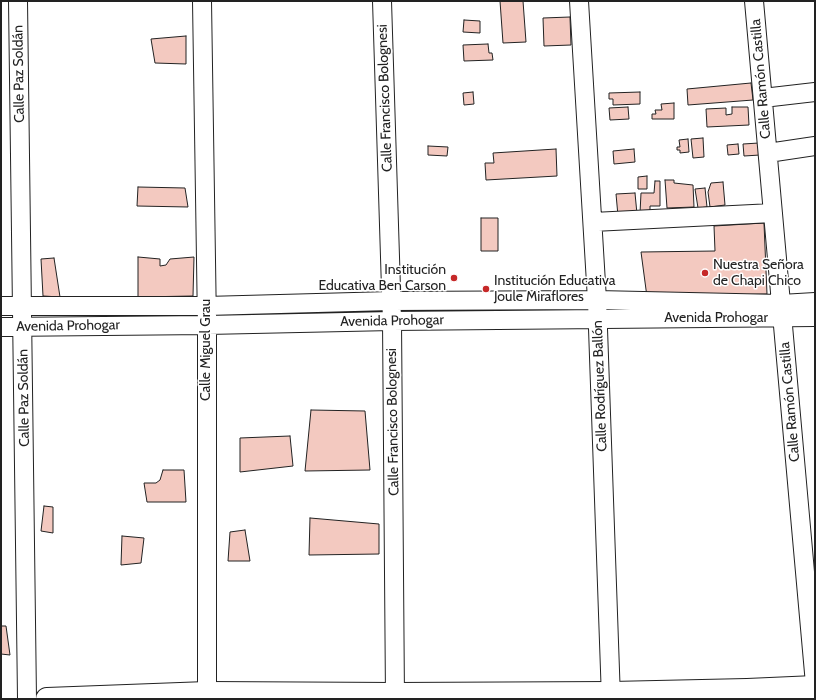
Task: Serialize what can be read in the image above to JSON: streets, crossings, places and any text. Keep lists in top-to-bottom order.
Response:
{
  "streets": {
    "street": [
      "Calle Paz Soldán",
      "Calle Ramón Castilla",
      "Calle Francisco Bolognesi",
      "Avenida Prohogar",
      "Calle Miguel Grau",
      "Calle Rodríguez Ballón"
    ]
  },
  "crossings": [
    ["Calle Paz Soldán", "Avenida Prohogar"],
    ["Calle Ramón Castilla", "Avenida Prohogar"],
    ["Calle Francisco Bolognesi", "Avenida Prohogar"],
    ["Avenida Prohogar", "Calle Miguel Grau"],
    ["Avenida Prohogar", "Calle Rodríguez Ballón"]
  ],
  "places": ["Nuestra Señora de Chapi Chico", "Institución Educativa Ben Carson", "Institución Educativa Joule Miraflores"]
}
